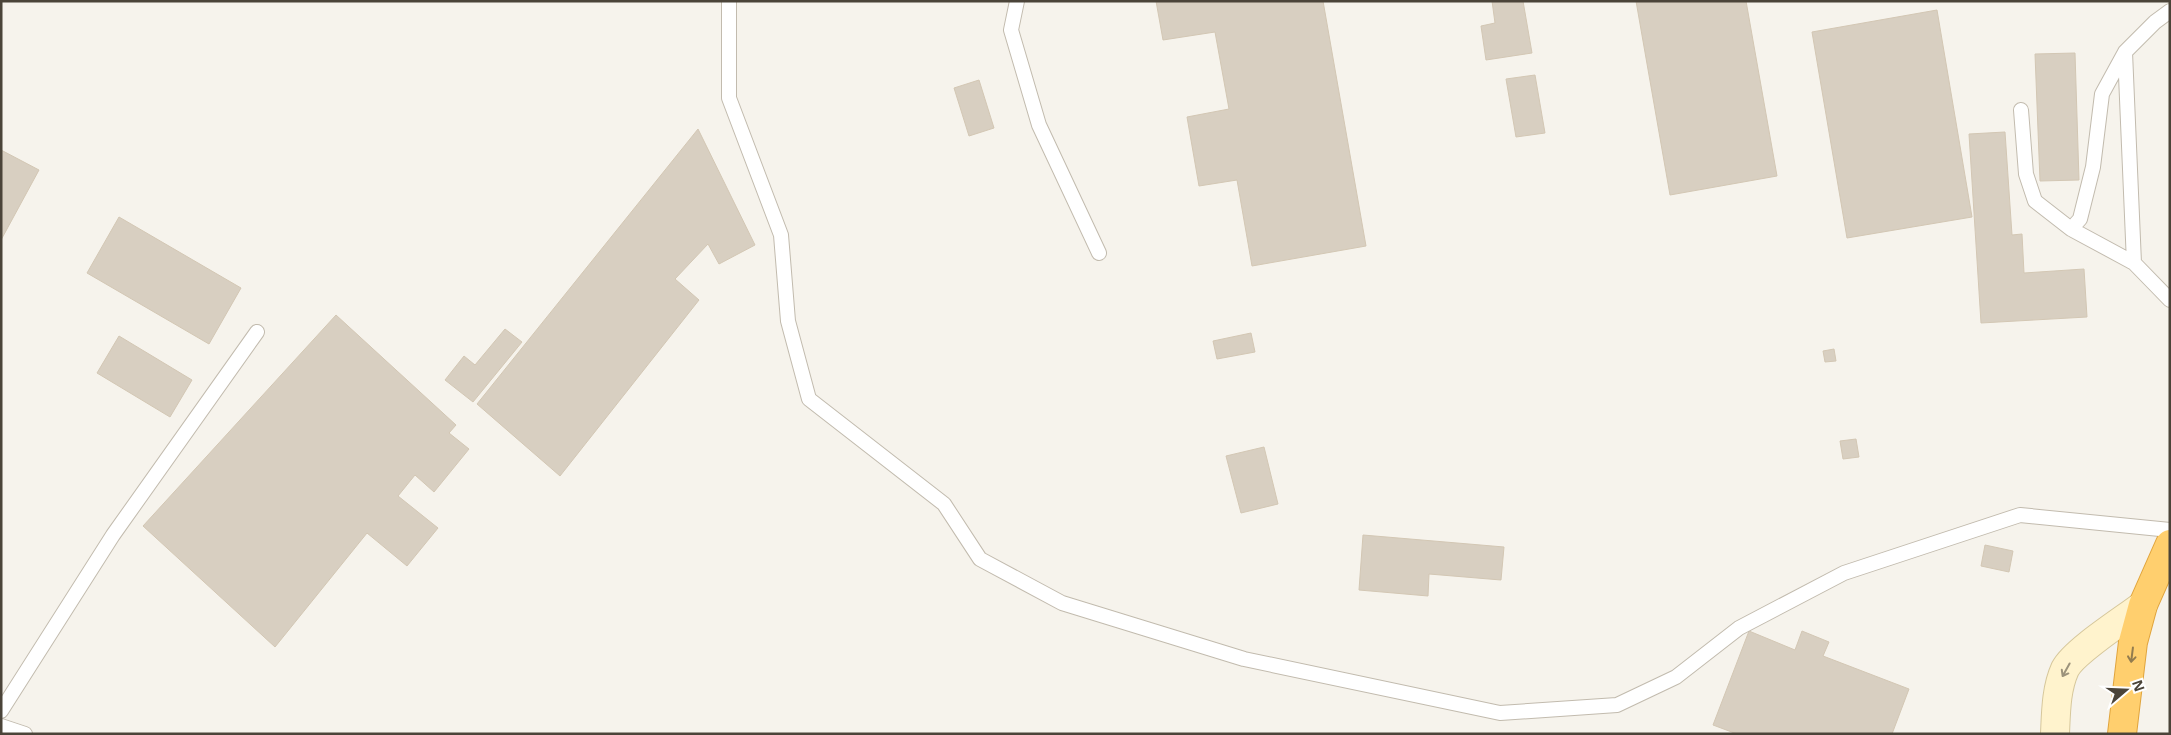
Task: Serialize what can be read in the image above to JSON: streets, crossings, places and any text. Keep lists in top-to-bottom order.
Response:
{
  "north": "right"
}
